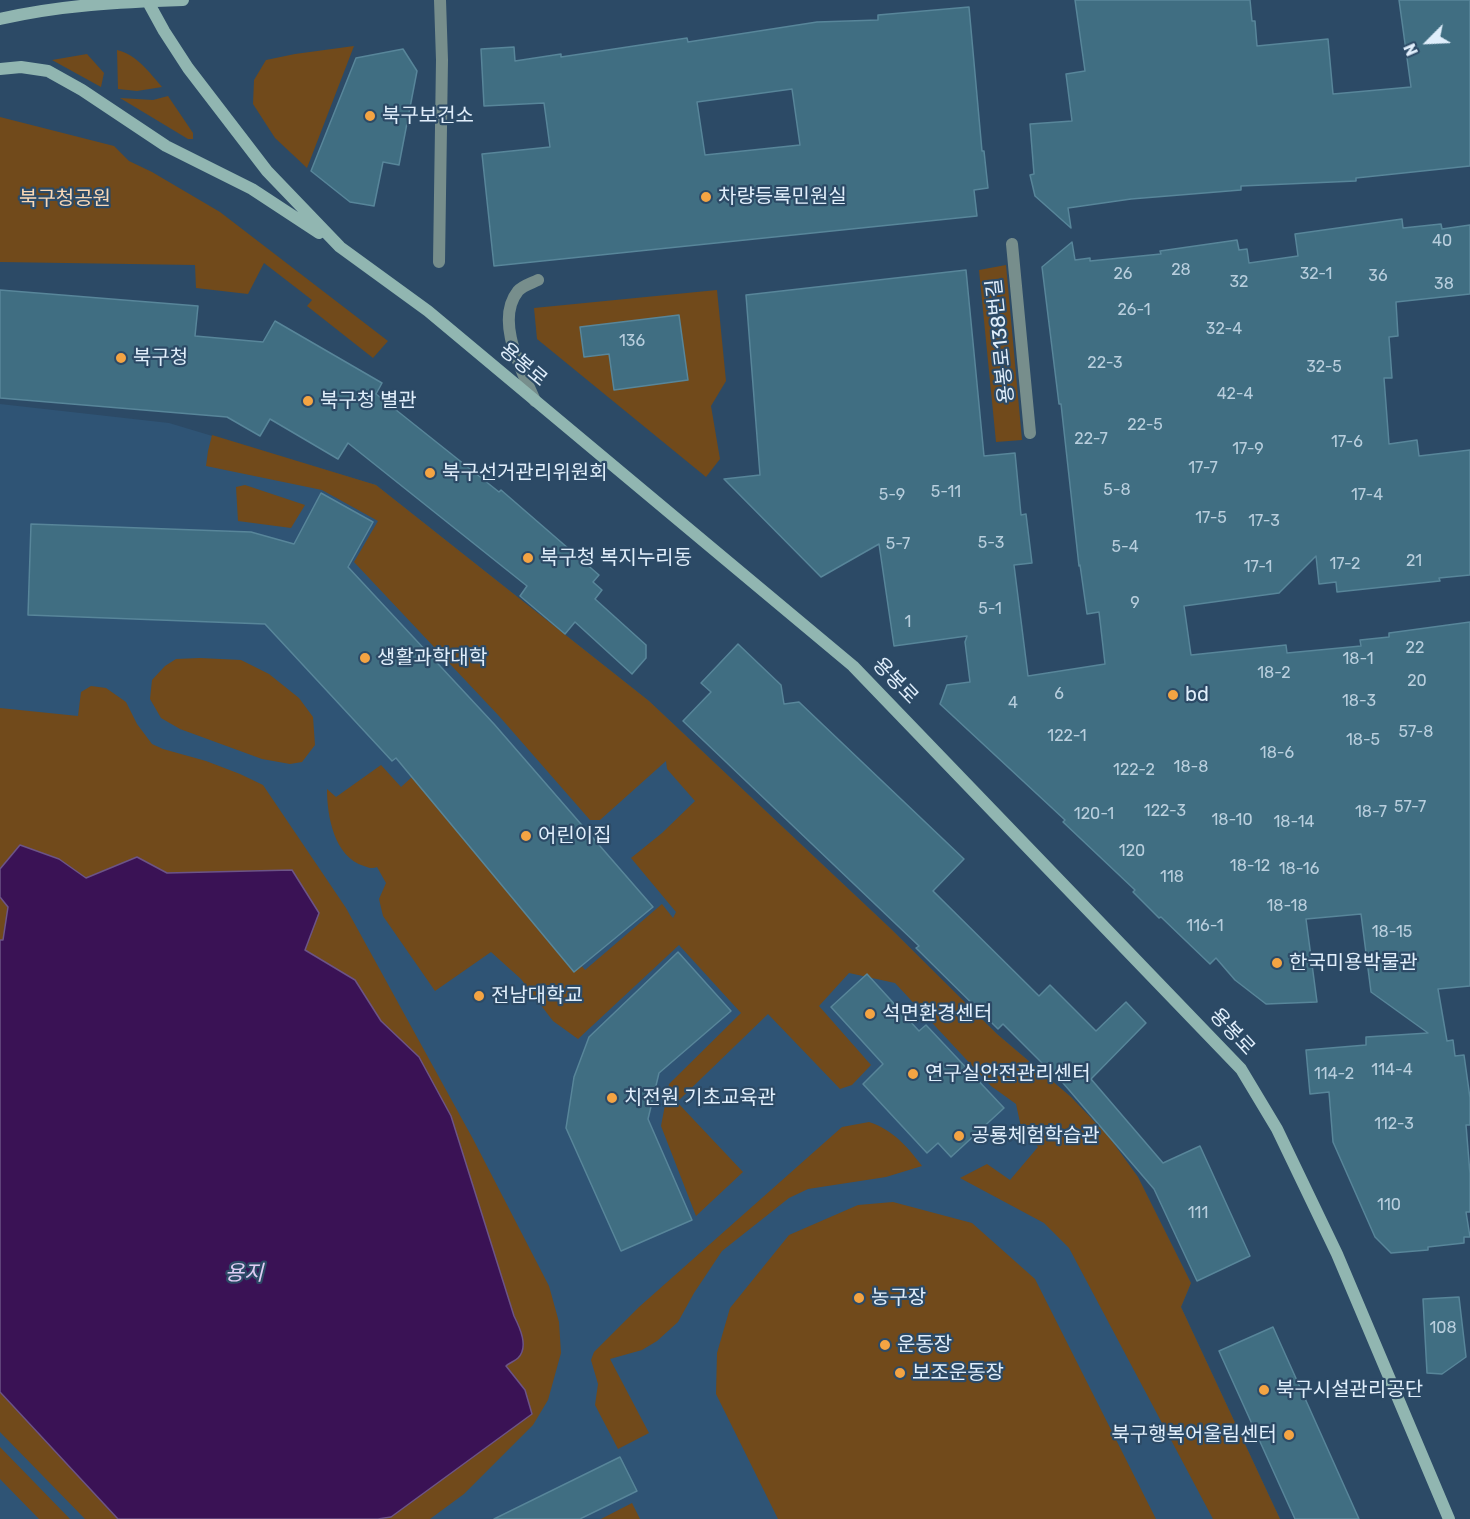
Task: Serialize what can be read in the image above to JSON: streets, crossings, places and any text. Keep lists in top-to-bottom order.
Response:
{
  "streets": {
    "main road": ["용봉로"],
    "street": ["용봉로138번길"]
  },
  "water": ["용지"],
  "parks": ["북구청공원"],
  "places": [
    "북구보건소",
    "차량등록민원실",
    "북구청",
    "북구청 별관",
    "북구선거관리위원회",
    "북구청 복지누리동",
    "생활과학대학",
    "bd",
    "어린이집",
    "한국미용박물관",
    "전남대학교",
    "석면환경센터",
    "연구실안전관리센터",
    "치전원 기초교육관",
    "공룡체험학습관",
    "농구장",
    "운동장",
    "보조운동장",
    "북구시설관리공단",
    "북구행복어울림센터"
  ],
  "house_numbers": [
    "40",
    "28",
    "26",
    "32-1",
    "36",
    "32",
    "38",
    "26-1",
    "32-4",
    "136",
    "22-3",
    "32-5",
    "42-4",
    "22-5",
    "22-7",
    "17-6",
    "17-9",
    "17-7",
    "5-8",
    "5-11",
    "5-9",
    "17-4",
    "17-5",
    "17-3",
    "5-3",
    "5-7",
    "5-4",
    "21",
    "17-2",
    "17-1",
    "9",
    "5-1",
    "1",
    "22",
    "18-1",
    "18-2",
    "20",
    "6",
    "18-3",
    "4",
    "57-8",
    "122-1",
    "18-5",
    "18-6",
    "18-8",
    "122-2",
    "57-7",
    "122-3",
    "18-7",
    "120-1",
    "18-10",
    "18-14",
    "120",
    "18-12",
    "18-16",
    "118",
    "18-18",
    "116-1",
    "18-15",
    "114-4",
    "114-2",
    "112-3",
    "110",
    "111",
    "108"
  ],
  "north": "bottom left"
}
